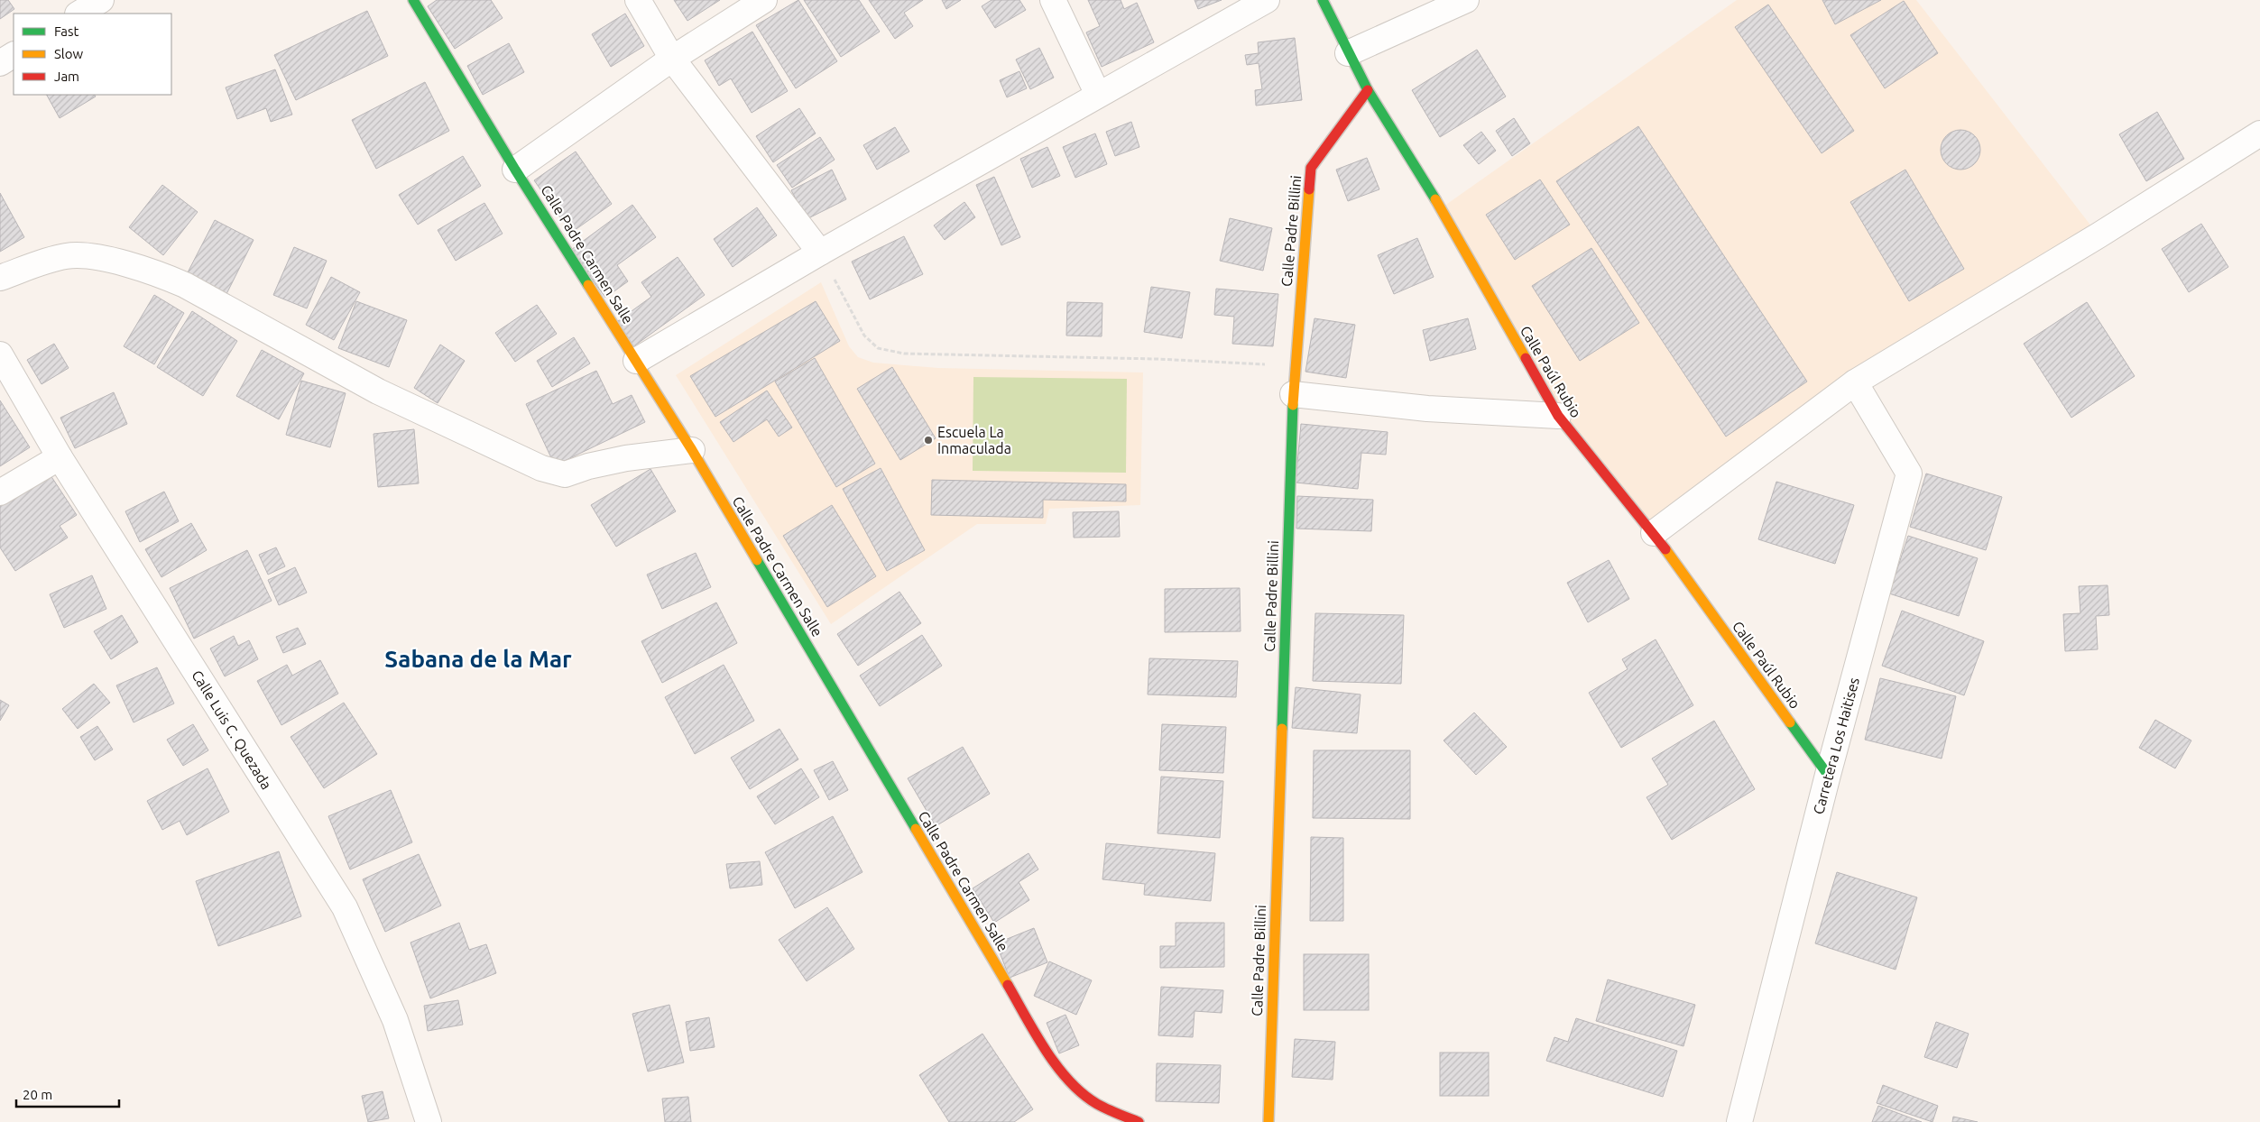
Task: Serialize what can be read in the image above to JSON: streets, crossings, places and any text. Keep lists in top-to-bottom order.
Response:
{
  "streets": {
    "street": [
      "Calle Padre Billini",
      "Calle Padre Carmen Salle",
      "Calle Paúl Rubio",
      "Calle Luis C. Quezada",
      "Carretera Los Haitises"
    ]
  },
  "crossings": [
    ["Calle Padre Billini", "Calle Paúl Rubio"],
    ["Calle Paúl Rubio", "Carretera Los Haitises"]
  ],
  "districts": ["Sabana de la Mar"],
  "places": ["Escuela La Inmaculada"],
  "legend": ["Fast", "Slow", "Jam"],
  "scale_bar": "20 m"
}
